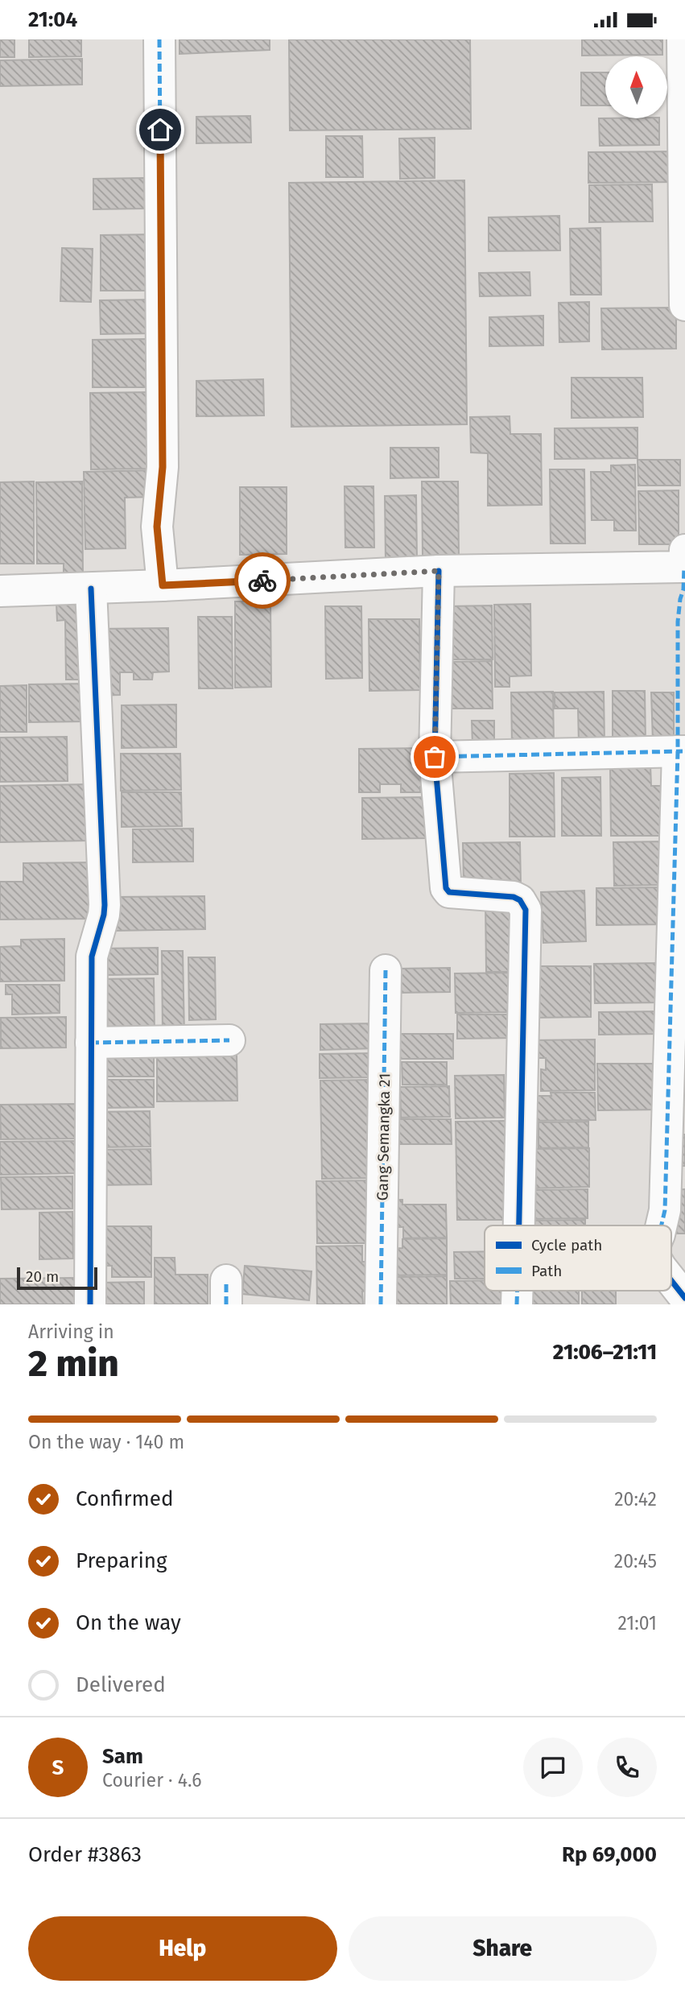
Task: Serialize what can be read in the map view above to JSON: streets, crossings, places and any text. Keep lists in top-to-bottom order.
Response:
{
  "streets": {
    "street": ["Gang Semangka 21"]
  },
  "legend": ["Cycle path", "Path"],
  "scale_bar": "20 m",
  "north": "top",
  "page": {
    "status": "21:04",
    "scale": "20 m",
    "heading": ["2 min", "Arriving in", "21:06–21:11"],
    "panel": [
      "Sam",
      "Courier · 4.6",
      "Order #3863",
      "Rp 69,000"
    ],
    "bar": "On the way · 140 m",
    "list": [
      ["Confirmed", "20:42"],
      ["Preparing", "20:45"],
      ["On the way", "21:01"],
      "Delivered"
    ],
    "round": "S",
    "buttons": ["Help", "Share"]
  }
}
